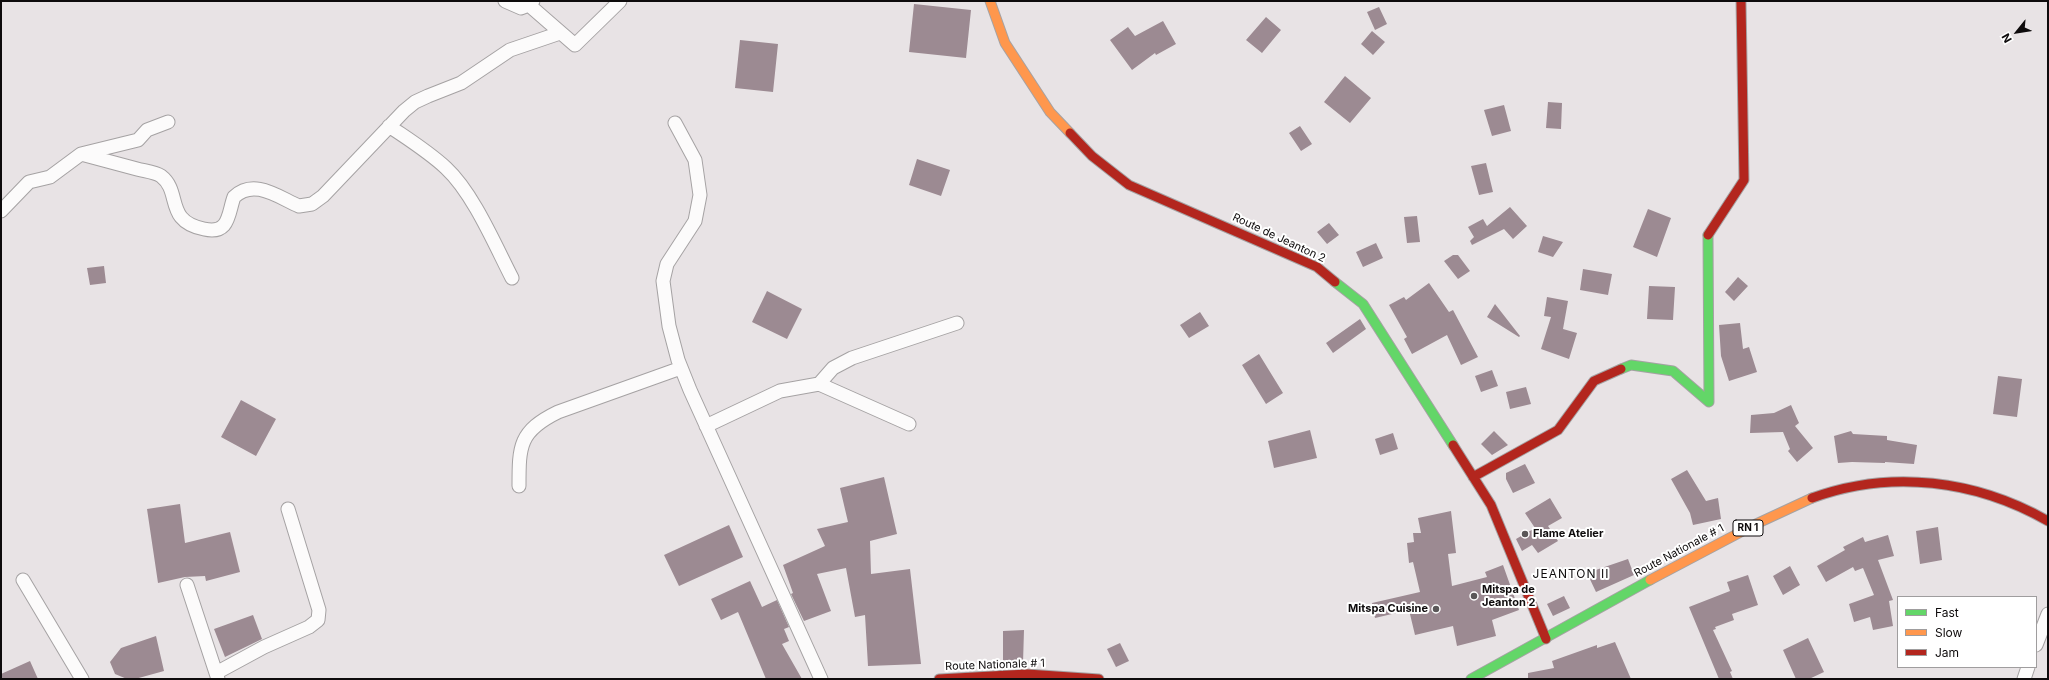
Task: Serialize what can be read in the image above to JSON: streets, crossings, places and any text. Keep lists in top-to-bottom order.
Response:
{
  "streets": {
    "street": ["Route de Jeanton 2", "RN 1", "Route Nationale # 1"]
  },
  "crossings": [
    ["Route de Jeanton 2", "Route Nationale # 1"]
  ],
  "districts": ["JEANTON II"],
  "places": ["Flame Atelier", "Mitspa de Jeanton 2", "Mitspa Cuisine"],
  "legend": ["Fast", "Slow", "Jam"],
  "north": "bottom left"
}
